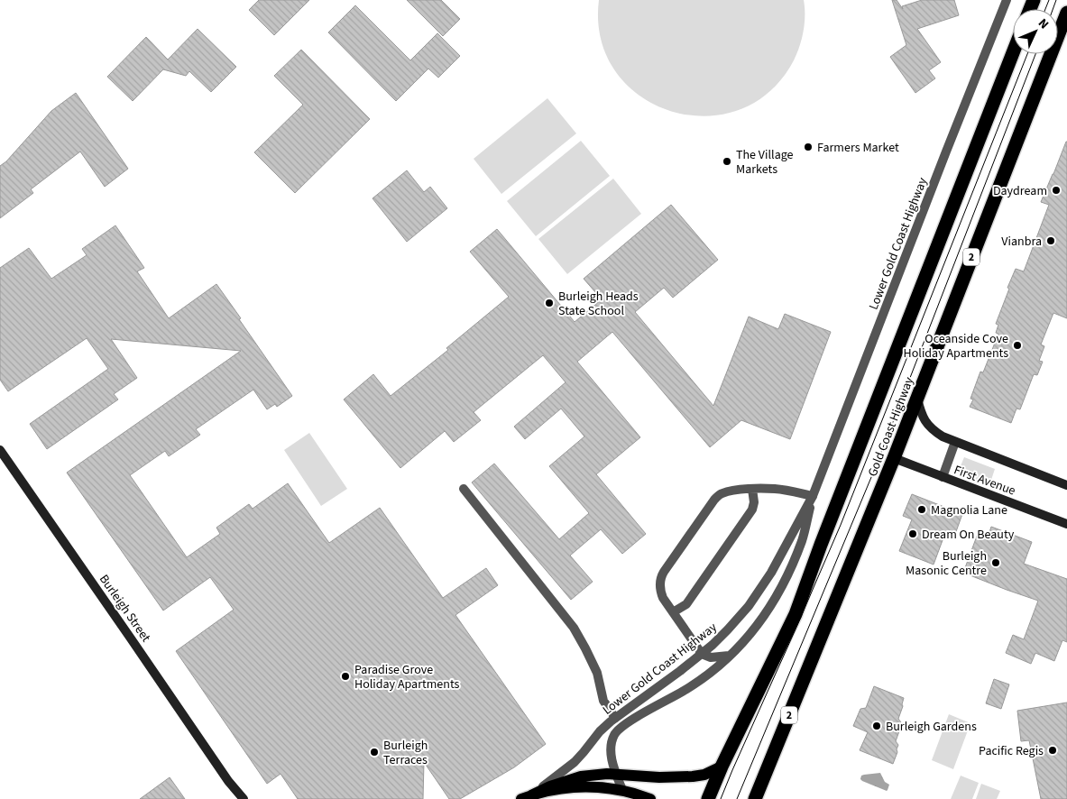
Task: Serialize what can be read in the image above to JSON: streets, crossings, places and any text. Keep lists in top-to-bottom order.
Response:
{
  "streets": {
    "highway": ["2", "Gold Coast Highway"],
    "street": ["Lower Gold Coast Highway", "First Avenue", "Burleigh Street"]
  },
  "crossings": [
    ["Gold Coast Highway", "First Avenue"]
  ],
  "places": [
    "Farmers Market",
    "The Village Markets",
    "Daydream",
    "Vianbra",
    "Burleigh Heads State School",
    "Oceanside Cove Holiday Apartments",
    "Magnolia Lane",
    "Dream On Beauty",
    "Burleigh Masonic Centre",
    "Paradise Grove Holiday Apartments",
    "Burleigh Gardens",
    "Pacific Regis",
    "Burleigh Terraces"
  ],
  "north": "top right"
}
